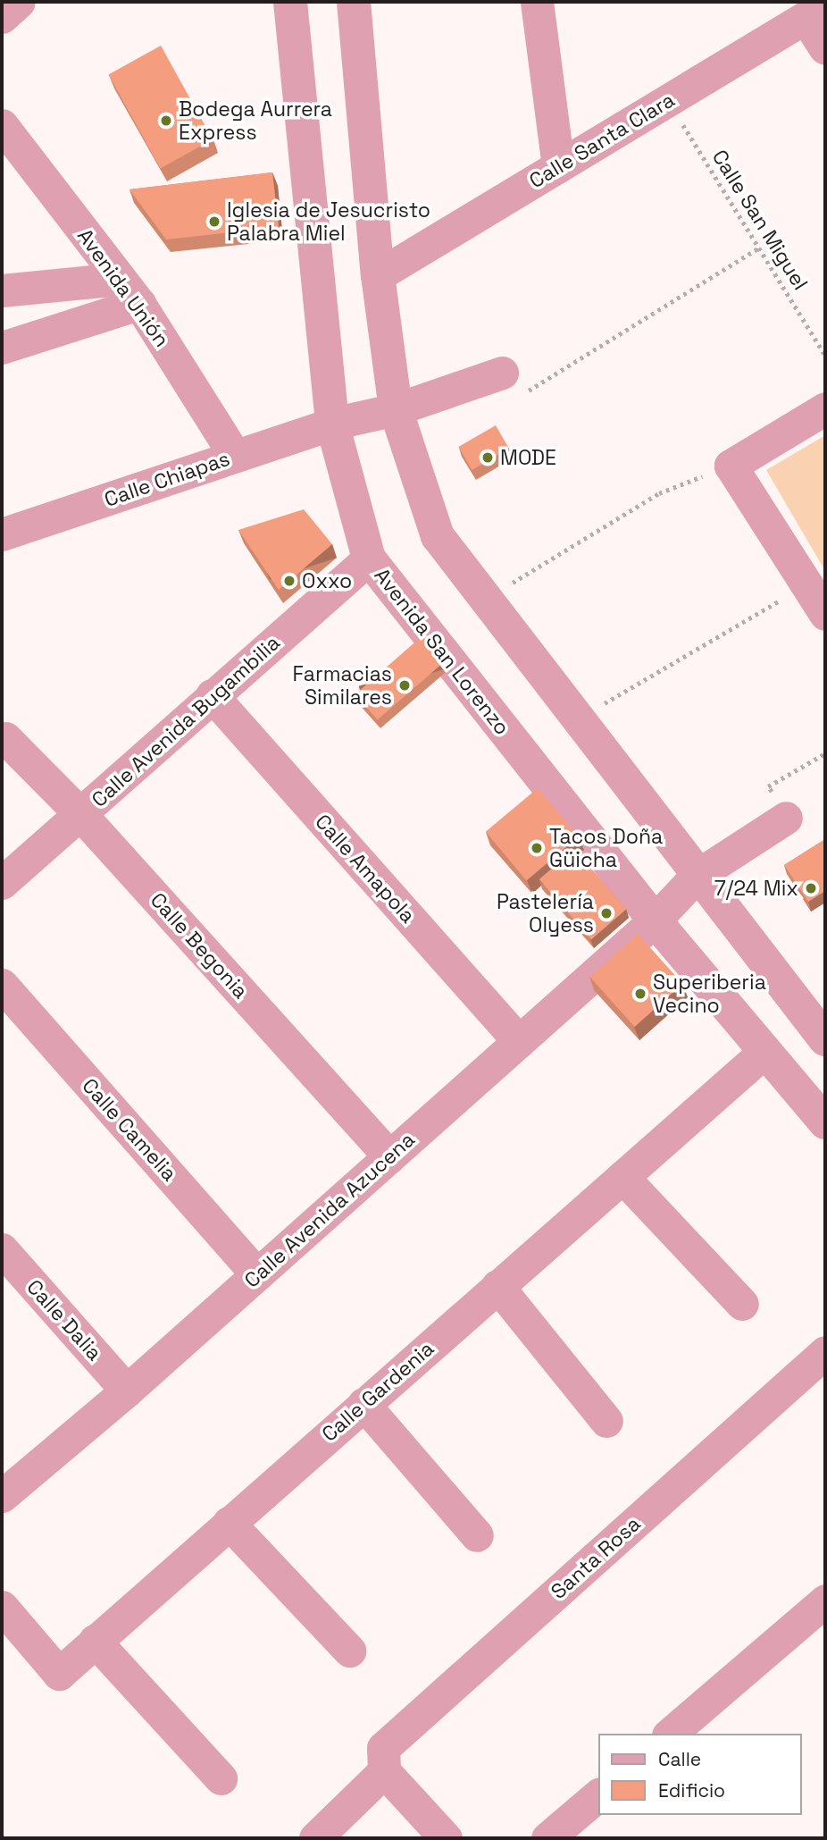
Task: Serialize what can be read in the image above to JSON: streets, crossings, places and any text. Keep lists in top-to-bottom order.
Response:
{
  "streets": {
    "street": [
      "Calle Santa Clara",
      "Avenida Unión",
      "Calle Chiapas",
      "Avenida San Lorenzo",
      "Calle Avenida Bugambilia",
      "Calle Amapola",
      "Calle Begonia",
      "Calle Camelia",
      "Calle Avenida Azucena",
      "Calle Dalia",
      "Calle Gardenia",
      "Santa Rosa"
    ],
    "path": ["Calle San Miguel"]
  },
  "crossings": [
    ["Calle Santa Clara", "Calle San Miguel"],
    ["Avenida Unión", "Calle Chiapas"],
    ["Calle Chiapas", "Avenida San Lorenzo"],
    ["Avenida San Lorenzo", "Calle Avenida Bugambilia"],
    ["Avenida San Lorenzo", "Calle Avenida Azucena"],
    ["Avenida San Lorenzo", "Calle Gardenia"],
    ["Calle Avenida Bugambilia", "Calle Amapola"],
    ["Calle Avenida Bugambilia", "Calle Begonia"],
    ["Calle Amapola", "Calle Avenida Azucena"],
    ["Calle Begonia", "Calle Avenida Azucena"],
    ["Calle Camelia", "Calle Avenida Azucena"],
    ["Calle Avenida Azucena", "Calle Dalia"]
  ],
  "places": [
    "Bodega Aurrera Express",
    "Iglesia de Jesucristo Palabra Miel",
    "MODE",
    "Oxxo",
    "Farmacias Similares",
    "Tacos Doña Güicha",
    "7/24 Mix",
    "Pastelería Olyess",
    "Superiberia Vecino"
  ],
  "legend": ["Calle", "Edificio"]
}
